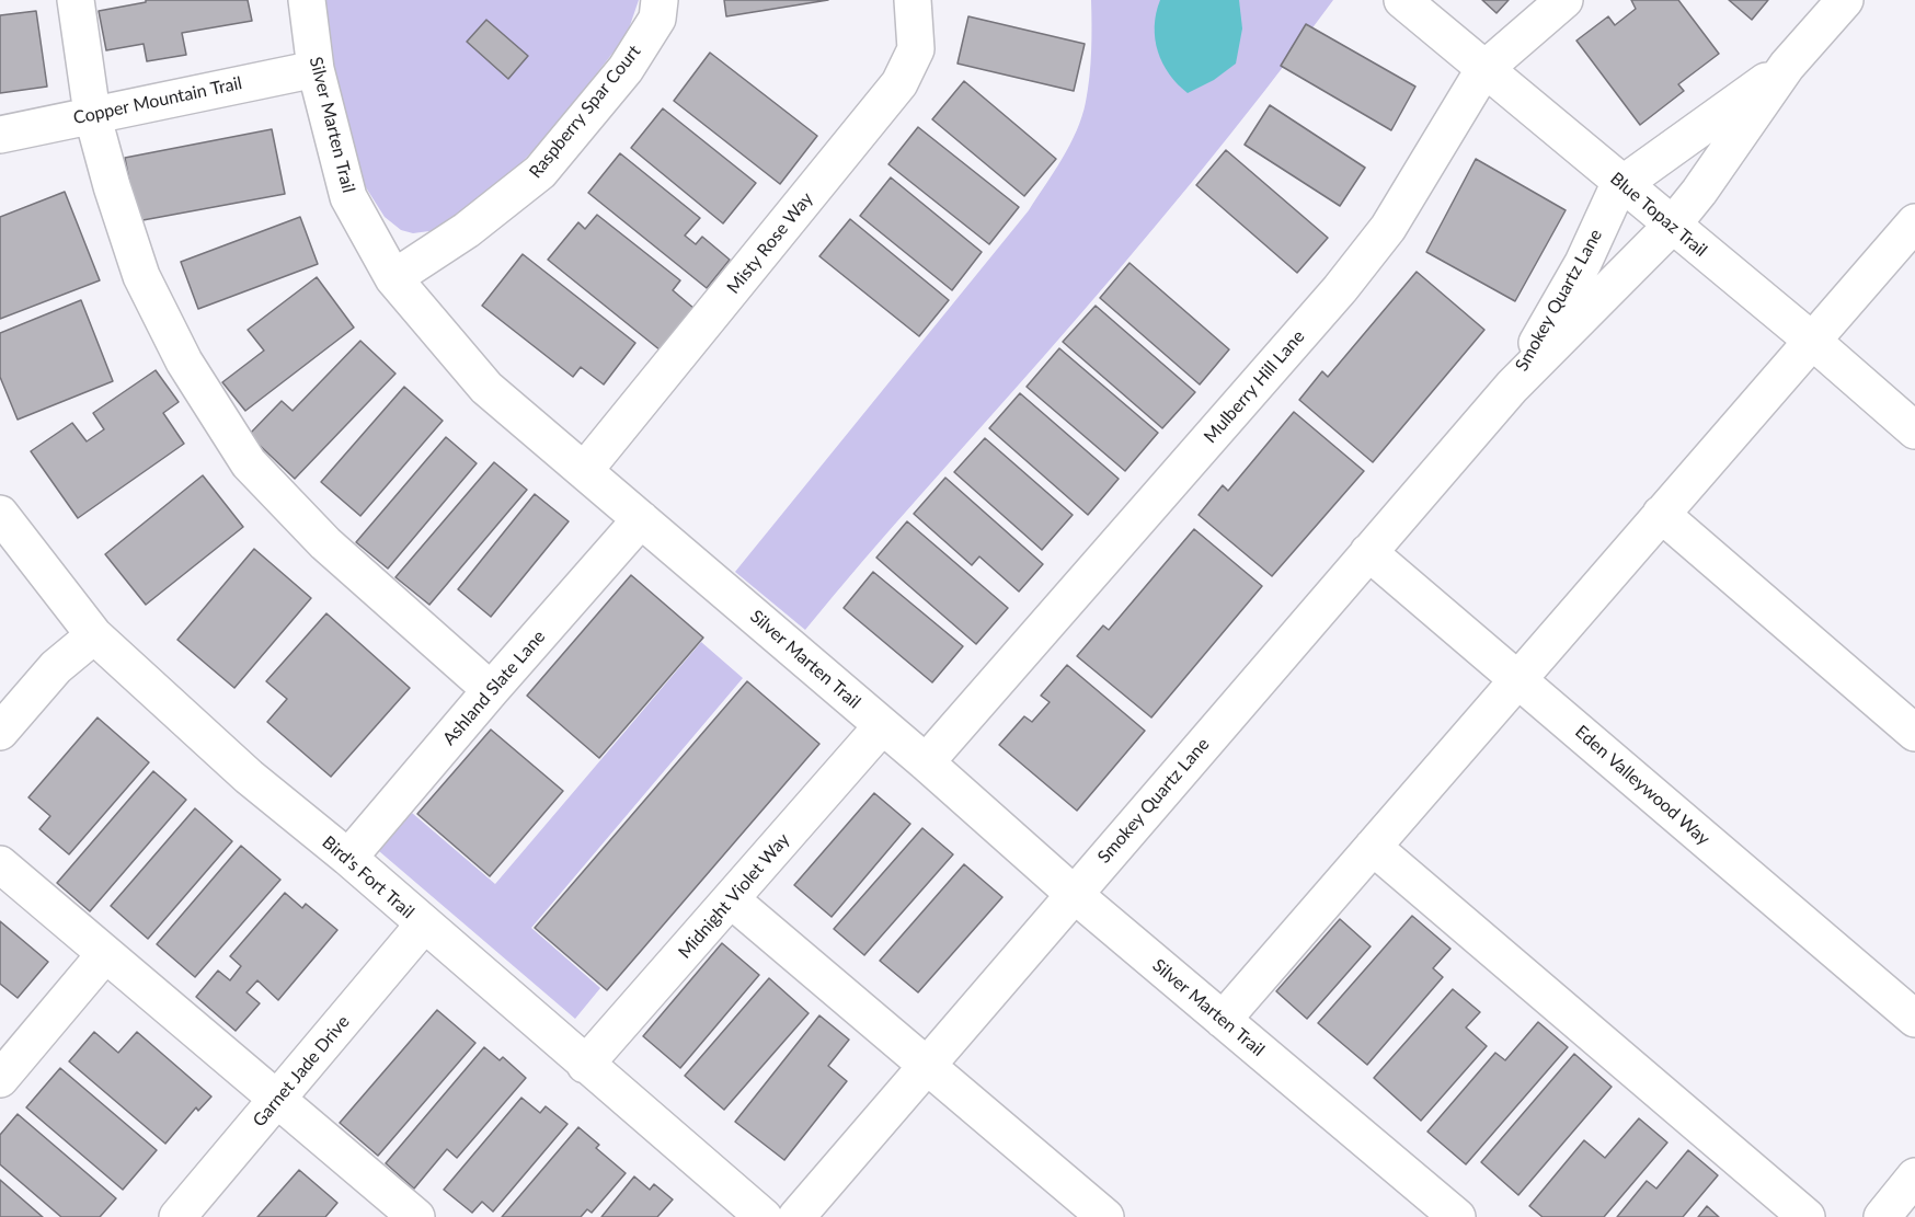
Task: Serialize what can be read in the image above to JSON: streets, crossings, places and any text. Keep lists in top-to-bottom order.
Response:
{
  "streets": {
    "street": [
      "Copper Mountain Trail",
      "Raspberry Spar Court",
      "Silver Marten Trail",
      "Blue Topaz Trail",
      "Misty Rose Way",
      "Smokey Quartz Lane",
      "Mulberry Hill Lane",
      "Ashland Slate Lane",
      "Eden Valleywood Way",
      "Bird's Fort Trail",
      "Midnight Violet Way",
      "Garnet Jade Drive"
    ]
  },
  "crossings": [
    ["Copper Mountain Trail", "Silver Marten Trail"],
    ["Raspberry Spar Court", "Silver Marten Trail"],
    ["Silver Marten Trail", "Misty Rose Way"],
    ["Silver Marten Trail", "Smokey Quartz Lane"],
    ["Silver Marten Trail", "Mulberry Hill Lane"],
    ["Silver Marten Trail", "Ashland Slate Lane"],
    ["Silver Marten Trail", "Midnight Violet Way"],
    ["Blue Topaz Trail", "Smokey Quartz Lane"],
    ["Blue Topaz Trail", "Mulberry Hill Lane"],
    ["Smokey Quartz Lane", "Eden Valleywood Way"],
    ["Ashland Slate Lane", "Bird's Fort Trail"],
    ["Bird's Fort Trail", "Midnight Violet Way"],
    ["Bird's Fort Trail", "Garnet Jade Drive"]
  ]
}
